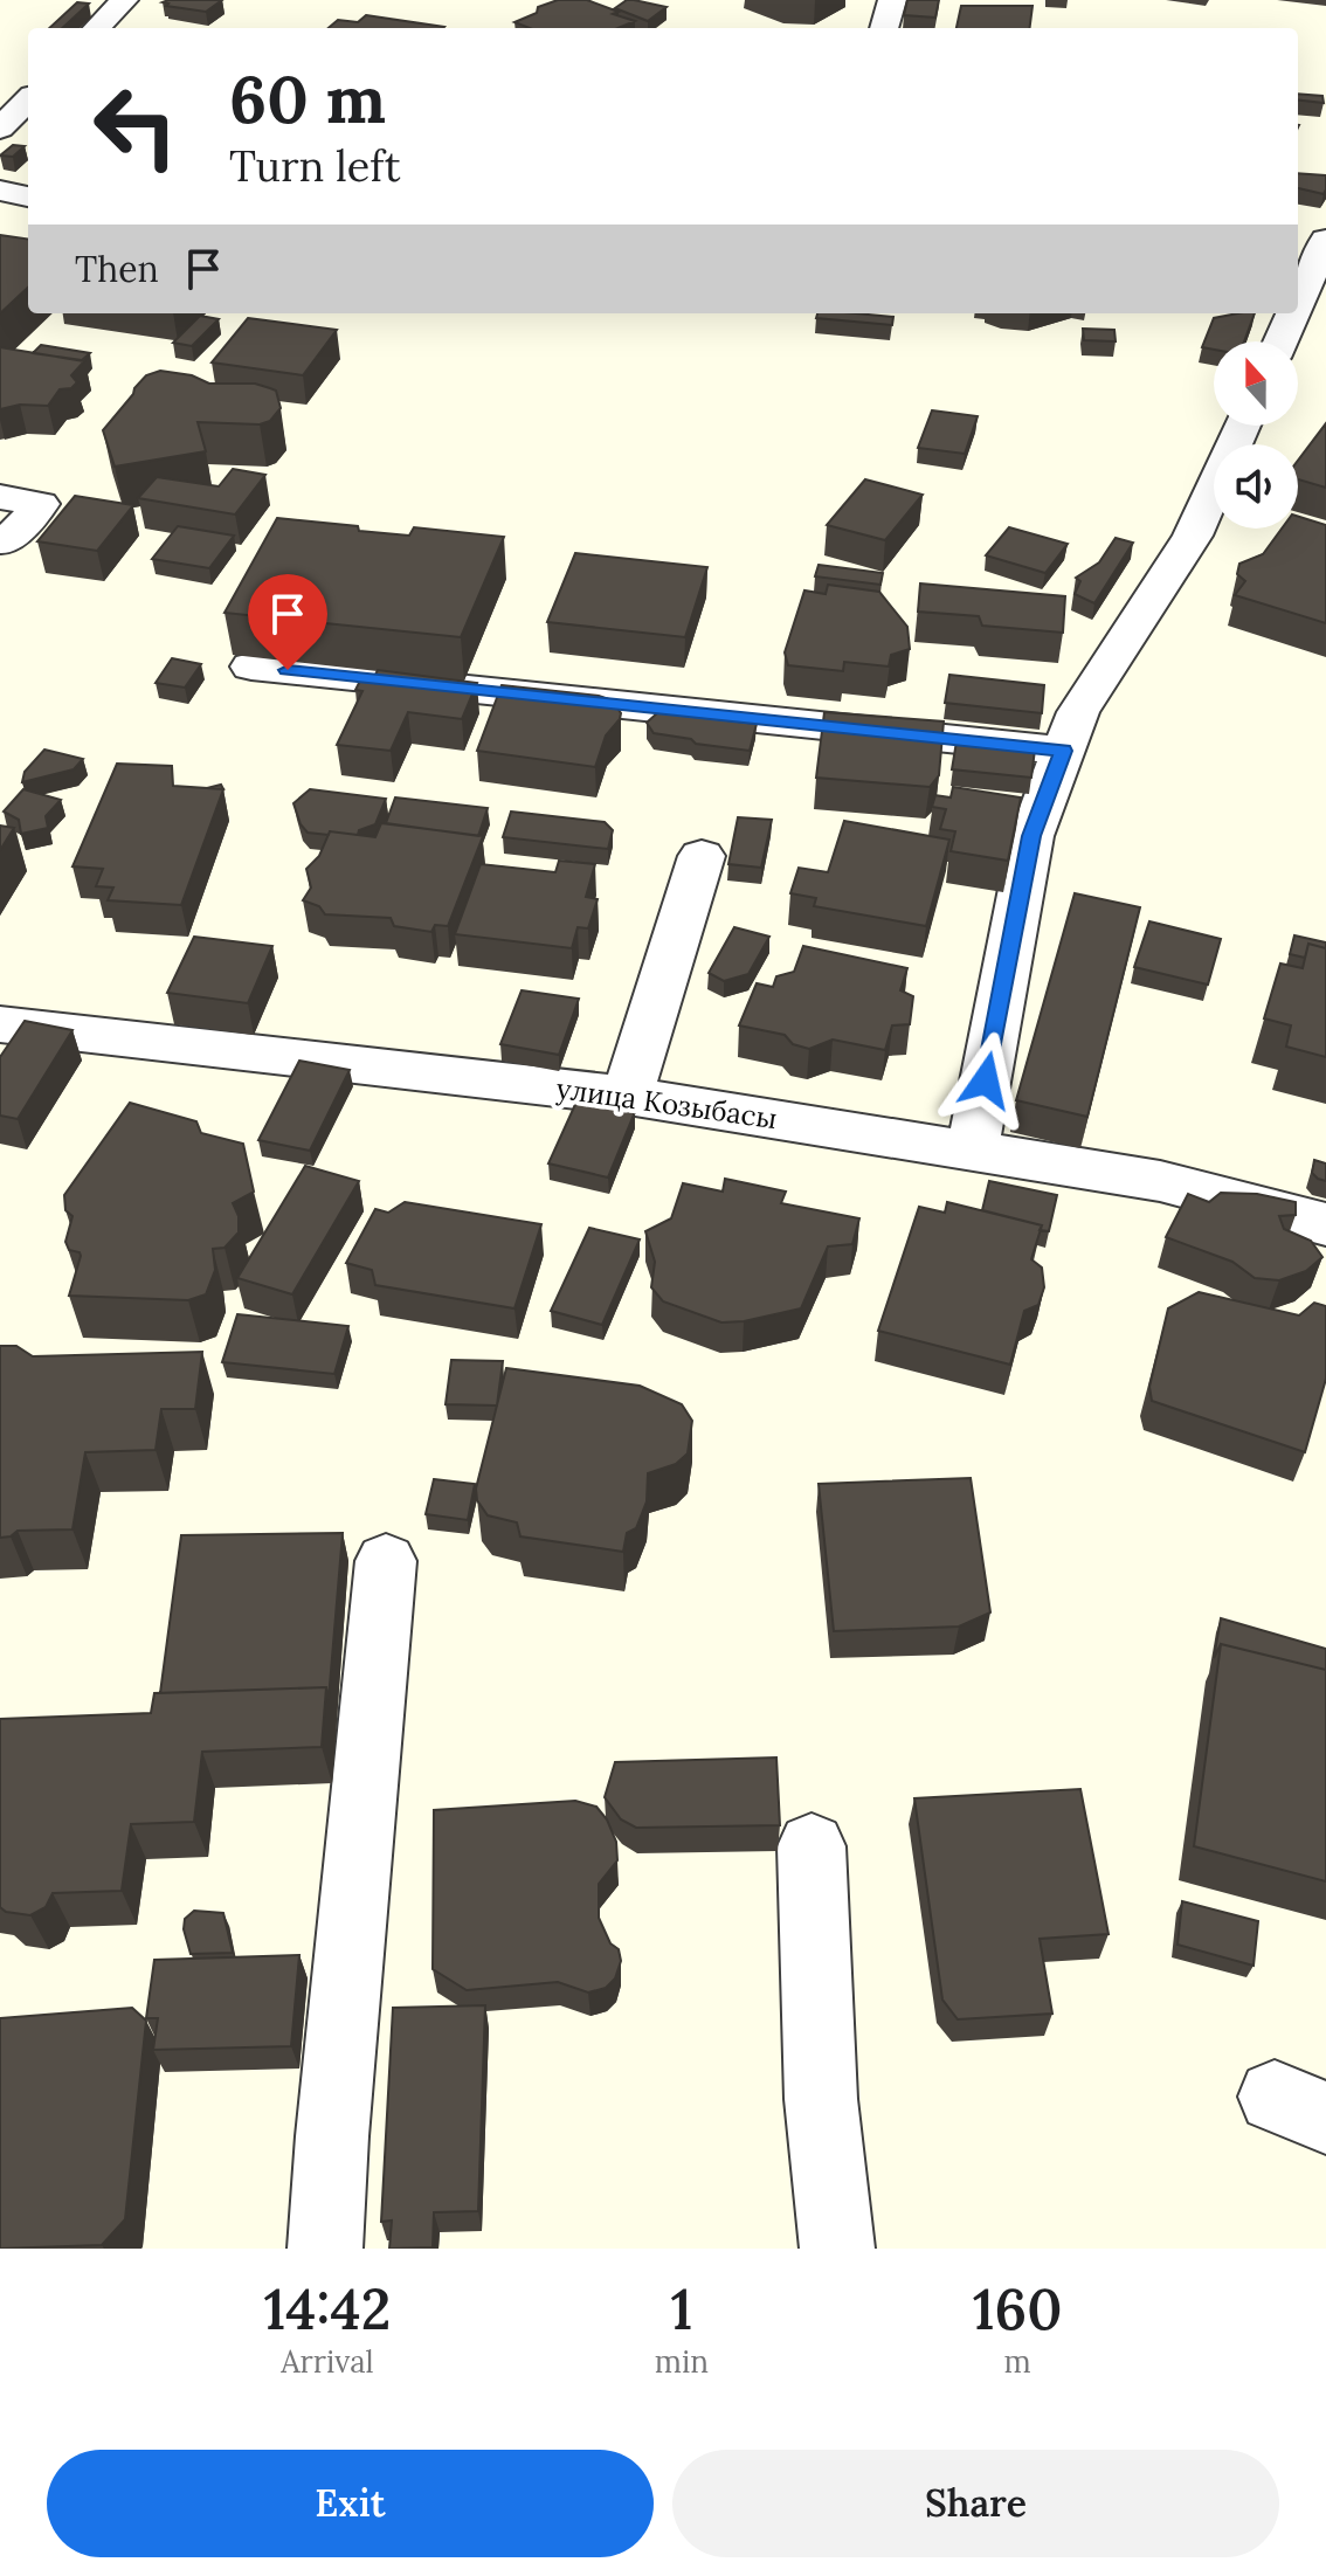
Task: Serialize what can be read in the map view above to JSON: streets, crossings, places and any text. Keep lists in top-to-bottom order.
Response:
{
  "streets": {
    "street": ["улица Козыбасы"]
  },
  "north": "top",
  "page": {
    "turn": ["60 m", "Turn left"],
    "then": "Then",
    "eta": [
      "14:42",
      "Arrival",
      "1",
      "min",
      "160",
      "m"
    ],
    "buttons": ["Exit", "Share"]
  }
}
